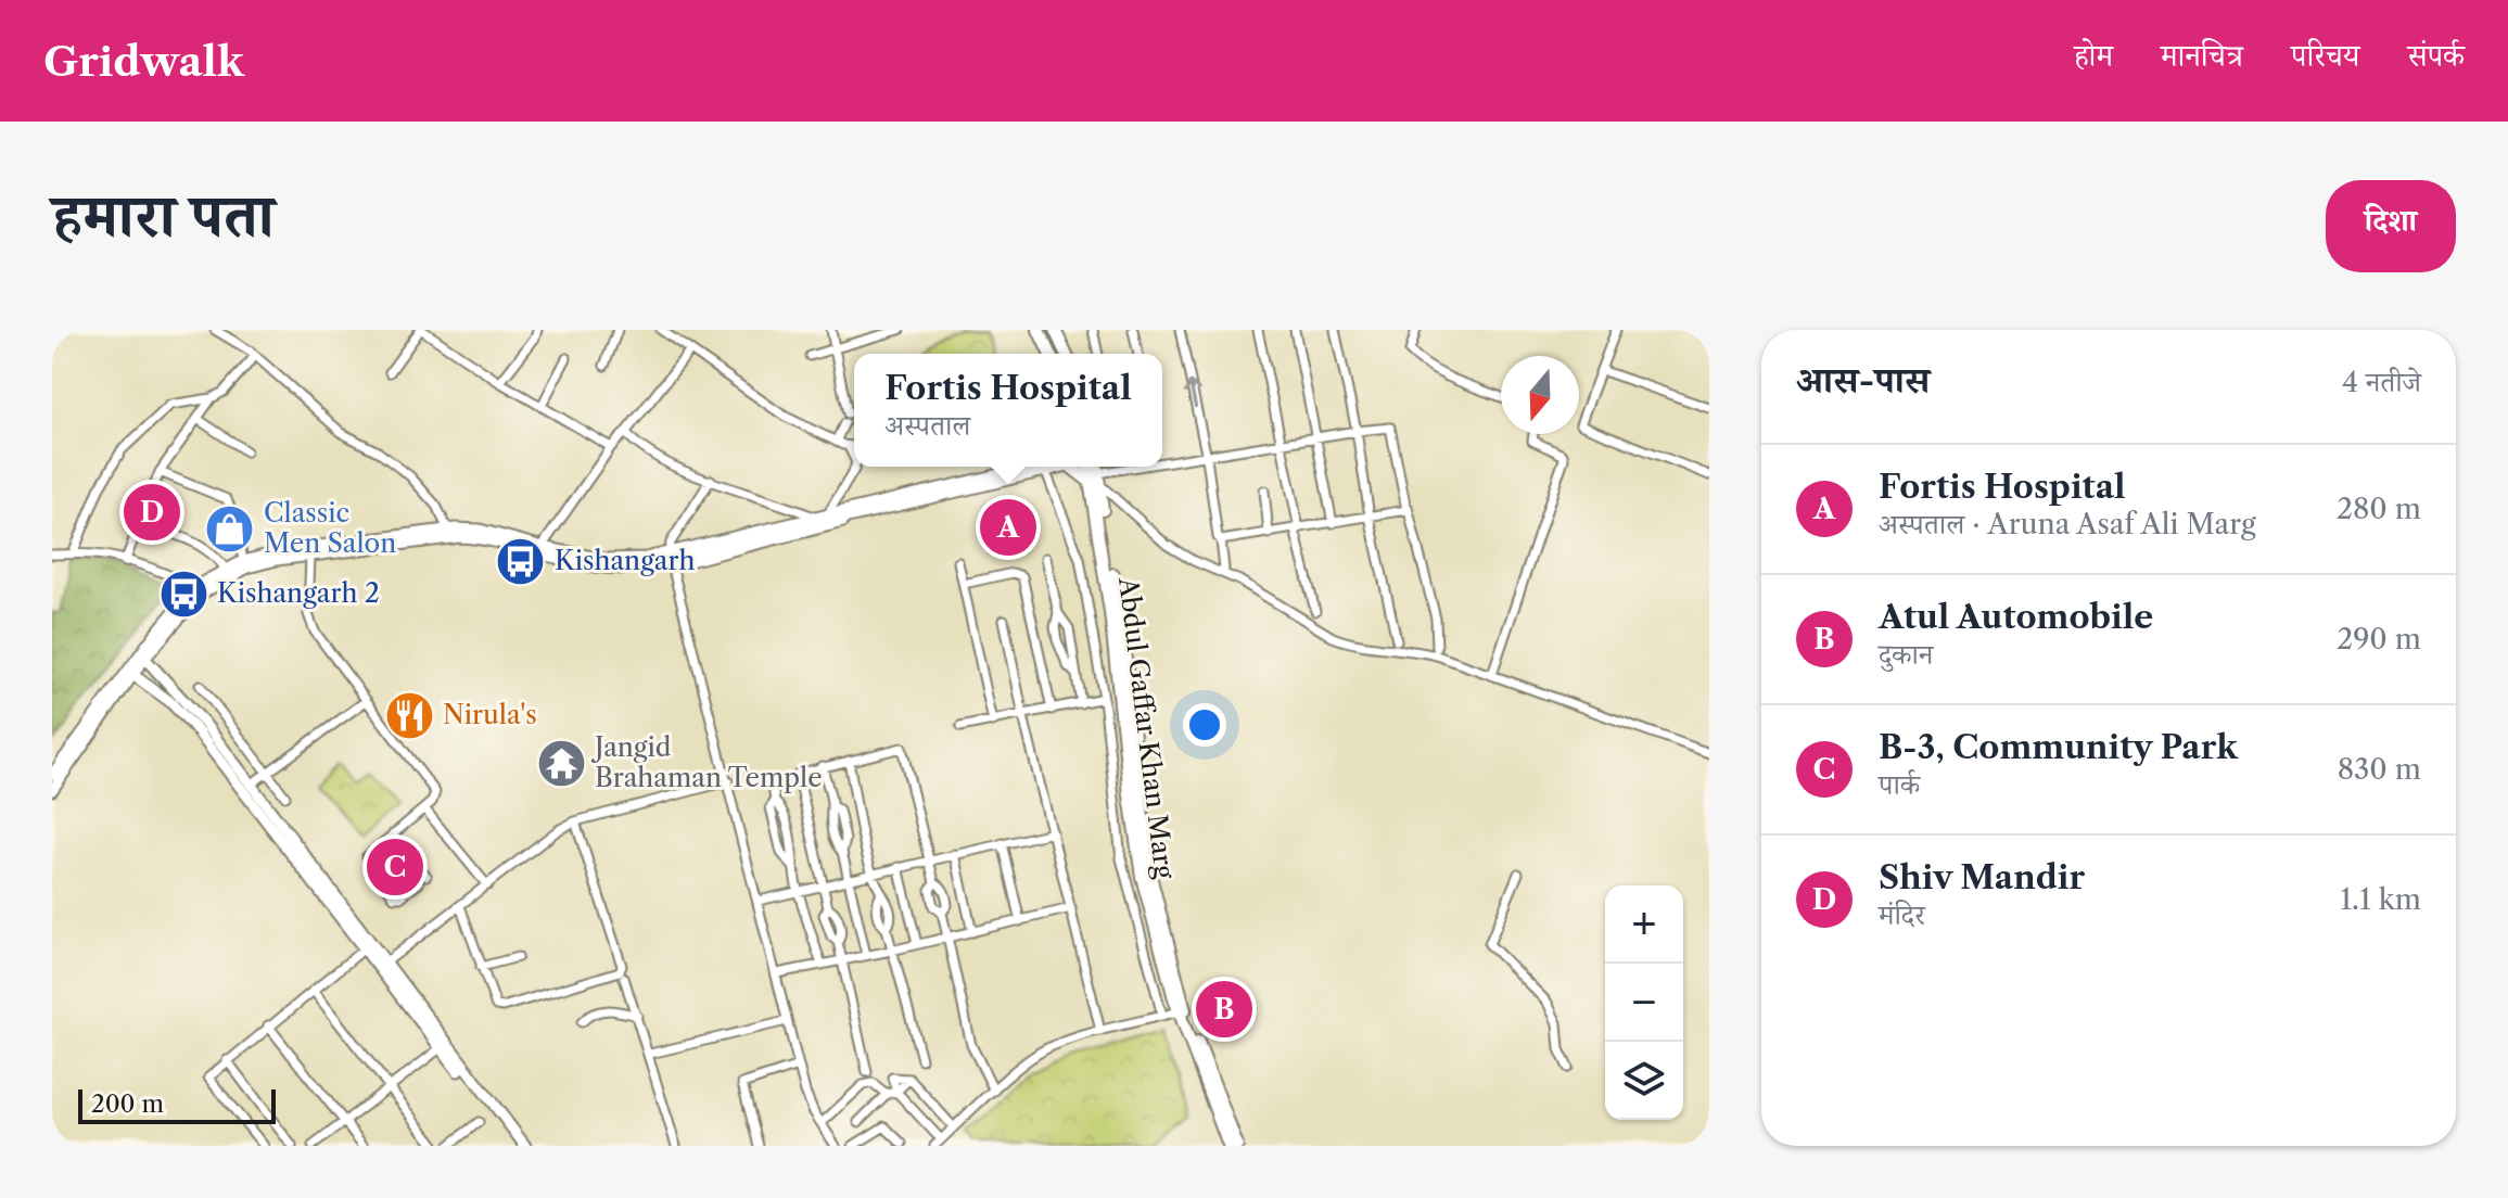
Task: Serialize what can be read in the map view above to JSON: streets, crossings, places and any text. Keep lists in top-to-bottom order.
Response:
{
  "streets": {
    "main road": ["Abdul Gaffar Khan Marg"]
  },
  "places": {
    "shop": ["Classic Men Salon"],
    "bus stop": ["Kishangarh", "Kishangarh 2"],
    "restaurant": ["Nirula's"],
    "temple": ["Jangid Brahaman Temple"]
  },
  "scale_bar": "200 m",
  "north": "bottom",
  "page": {
    "header": "Gridwalk",
    "nav": [
      "होम",
      "मानचित्र",
      "परिचय",
      "संपर्क"
    ],
    "title": "हमारा पता",
    "buttons": "दिशा",
    "heading": ["आस-पास", "4 नतीजे"],
    "popup": ["Fortis Hospital", "अस्पताल"],
    "list": [
      {
        "mark": "A",
        "name": "Fortis Hospital",
        "note": "अस्पताल · Aruna Asaf Ali Marg",
        "value": "280 m"
      },
      {
        "mark": "B",
        "name": "Atul Automobile",
        "note": "दुकान",
        "value": "290 m"
      },
      {
        "mark": "C",
        "name": "B-3, Community Park",
        "note": "पार्क",
        "value": "830 m"
      },
      {
        "mark": "D",
        "name": "Shiv Mandir",
        "note": "मंदिर",
        "value": "1.1 km"
      }
    ],
    "pins": [
      "D",
      "A",
      "C",
      "B"
    ],
    "map_buttons": ["+", "−"],
    "scale": "200 m"
  }
}
